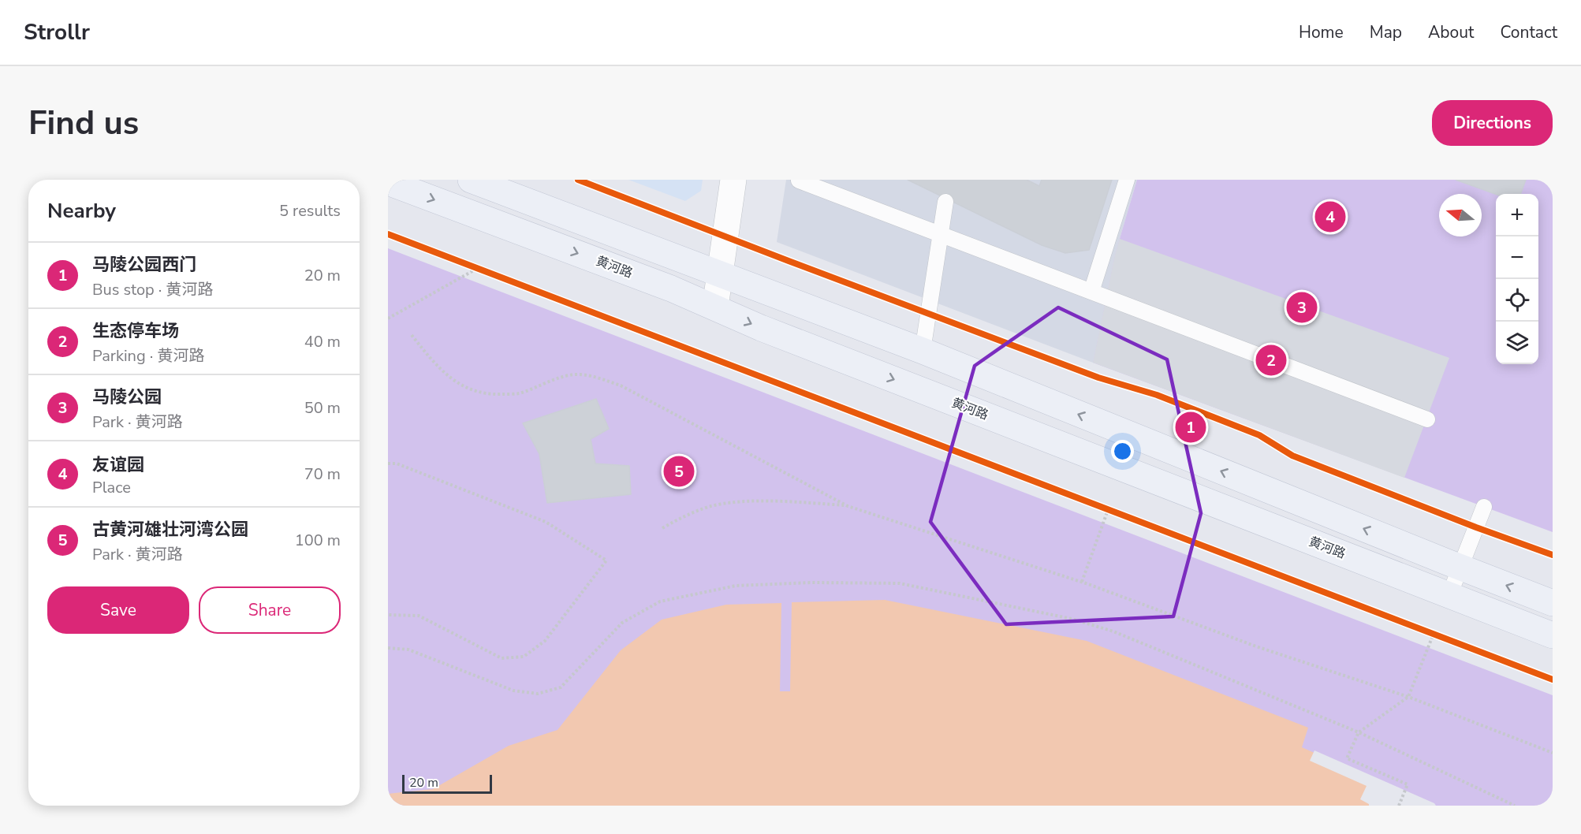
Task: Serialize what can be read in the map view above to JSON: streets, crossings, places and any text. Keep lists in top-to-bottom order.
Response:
{
  "streets": {
    "main road": ["黄河路"]
  },
  "scale_bar": "20 m",
  "north": "left",
  "page": {
    "header": "Strollr",
    "nav": [
      "Home",
      "Map",
      "About",
      "Contact"
    ],
    "buttons": [
      "Directions",
      ["Save", "Share"]
    ],
    "title": "Find us",
    "heading": ["Nearby", "5 results"],
    "map_buttons": ["+", "−"],
    "pins": [
      "4",
      "3",
      "2",
      "1",
      "5"
    ],
    "list": [
      {
        "mark": "1",
        "name": "马陵公园西门",
        "note": "Bus stop · 黄河路",
        "value": "20 m"
      },
      {
        "mark": "2",
        "name": "生态停车场",
        "note": "Parking · 黄河路",
        "value": "40 m"
      },
      {
        "mark": "3",
        "name": "马陵公园",
        "note": "Park · 黄河路",
        "value": "50 m"
      },
      {
        "mark": "4",
        "name": "友谊园",
        "note": "Place",
        "value": "70 m"
      },
      {
        "mark": "5",
        "name": "古黄河雄壮河湾公园",
        "note": "Park · 黄河路",
        "value": "100 m"
      }
    ],
    "scale": "20 m"
  }
}
